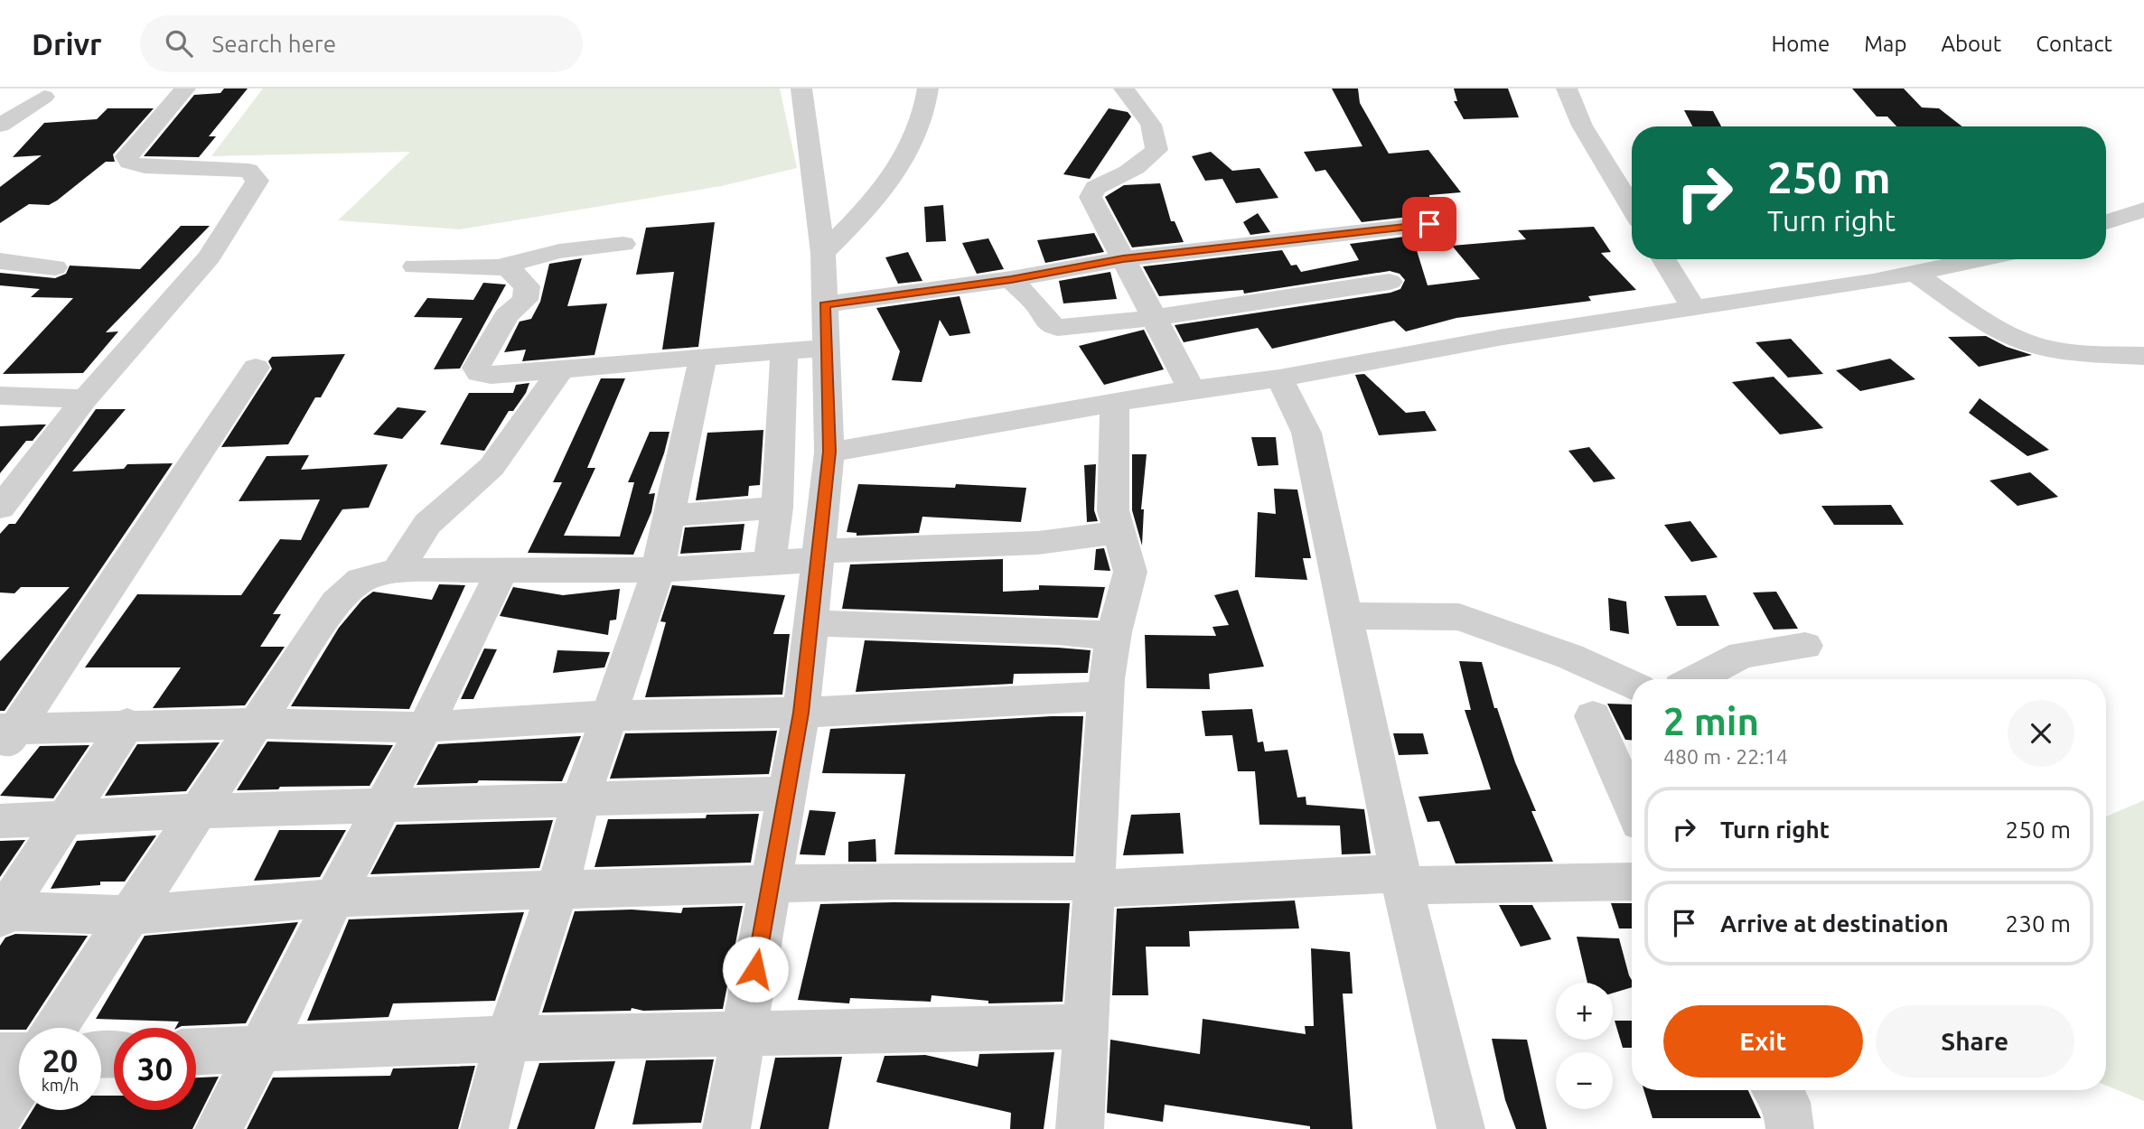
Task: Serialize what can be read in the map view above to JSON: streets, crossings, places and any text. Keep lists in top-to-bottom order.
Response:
{
  "page": {
    "header": "Drivr",
    "search": "Search here",
    "nav": [
      "Home",
      "Map",
      "About",
      "Contact"
    ],
    "turn": ["250 m", "Turn right"],
    "heading": ["2 min", "480 m · 22:14"],
    "list": [
      {
        "name": "Turn right",
        "value": "250 m"
      },
      {
        "name": "Arrive at destination",
        "value": "230 m"
      }
    ],
    "map_buttons": ["+", "−"],
    "buttons": ["Exit", "Share"],
    "speed": "20 km/h",
    "limit": "30"
  }
}
